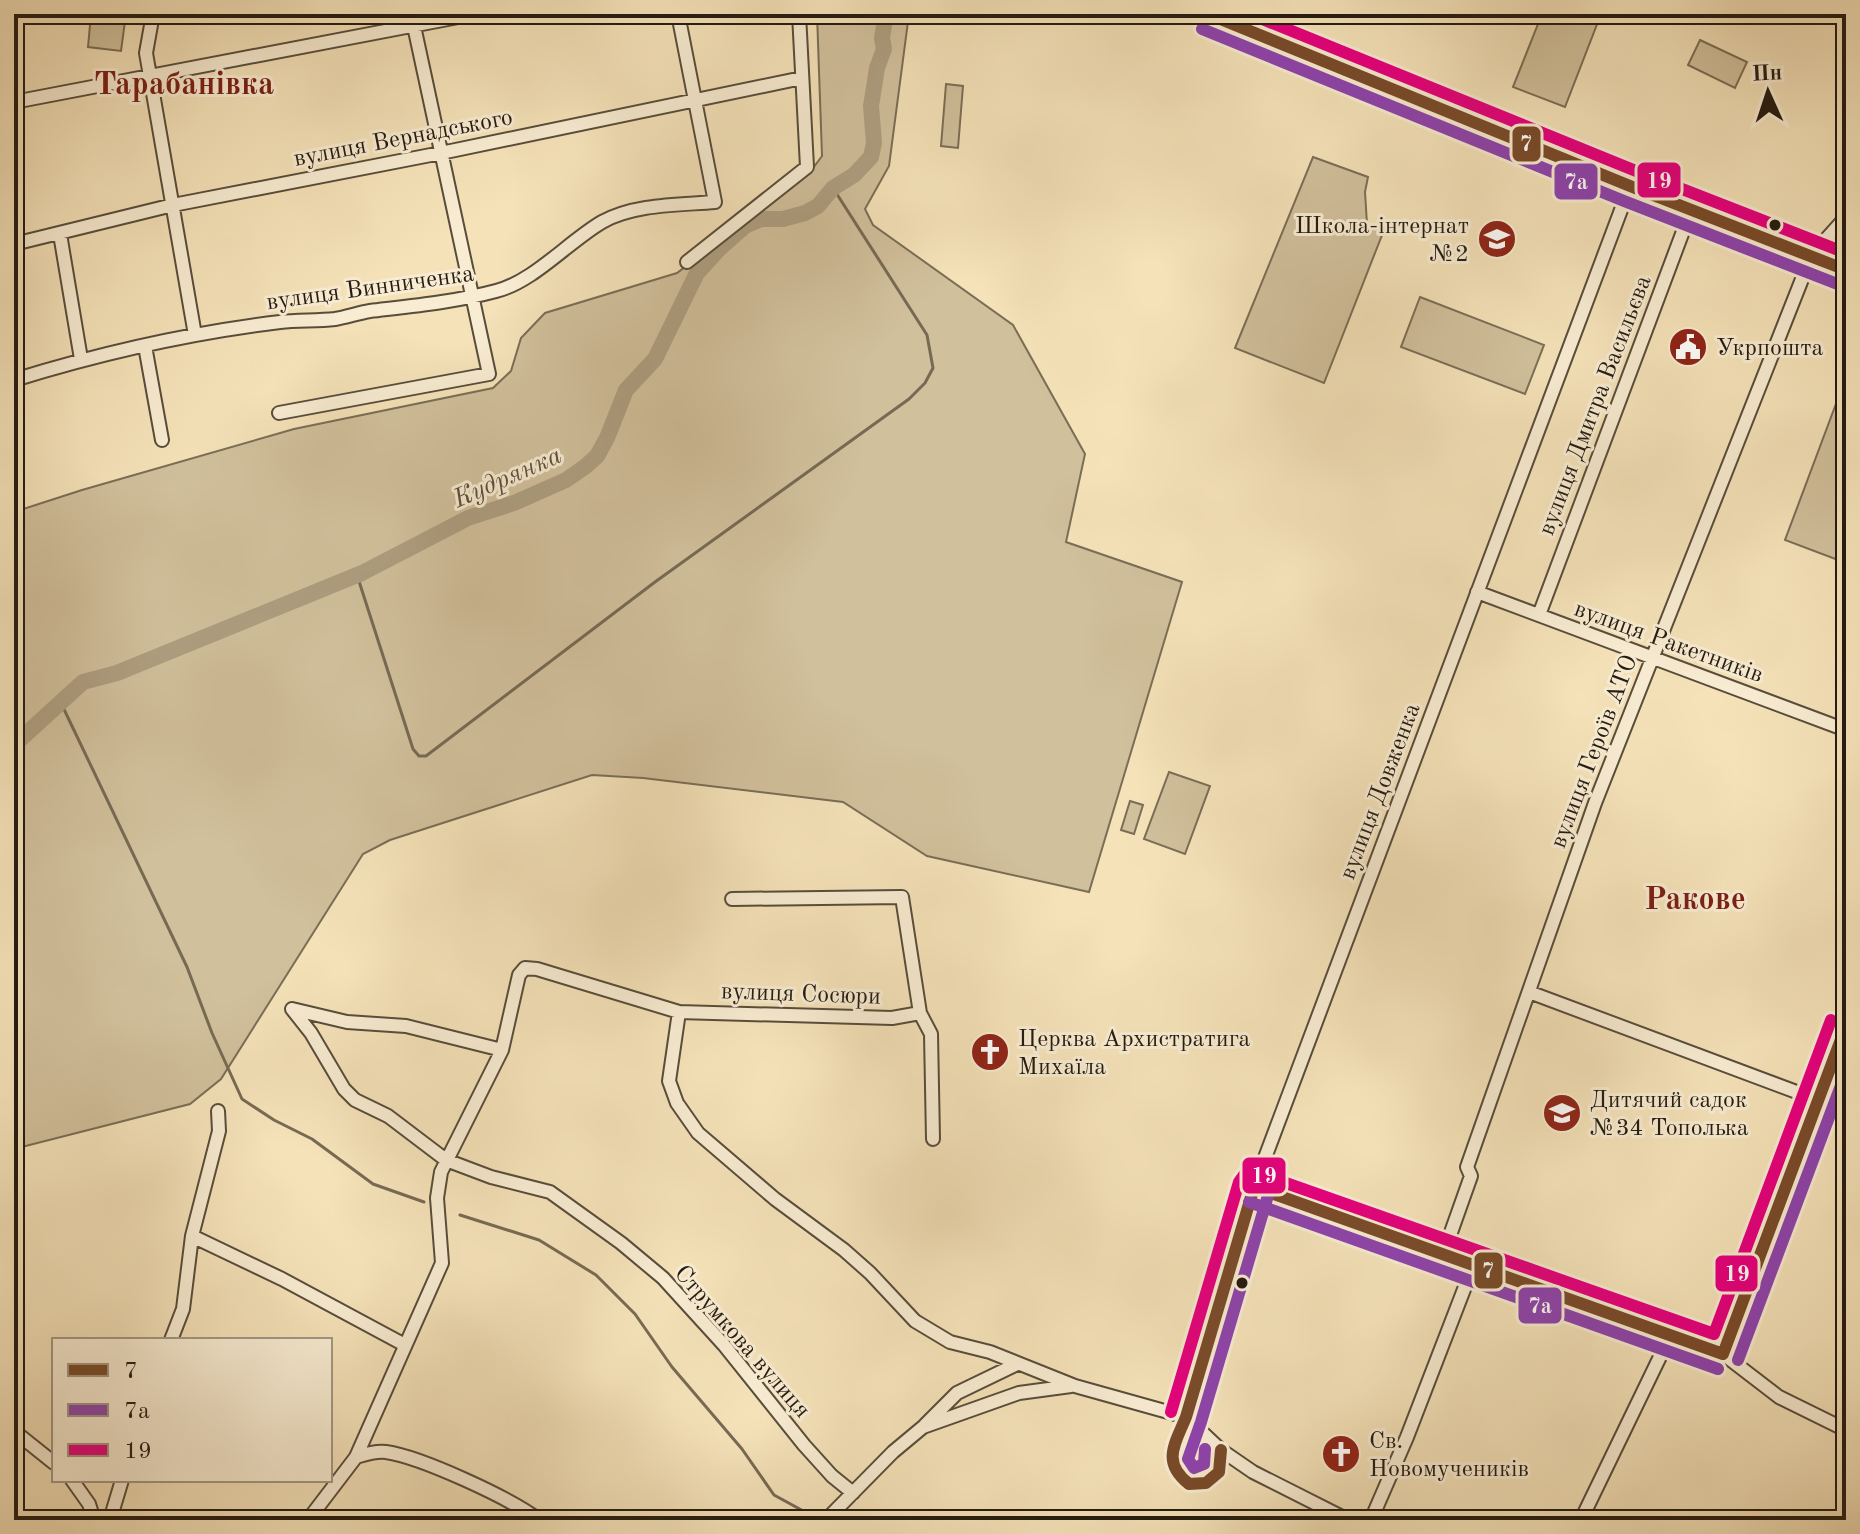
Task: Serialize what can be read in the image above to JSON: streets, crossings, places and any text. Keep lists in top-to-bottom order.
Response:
{
  "streets": {
    "street": [
      "вулиця Вернадського",
      "вулиця Винниченка",
      "вулиця Дмитра Васильєва",
      "вулиця Ракетників",
      "вулиця Героїв АТО",
      "вулиця Довженка",
      "вулиця Сосюри",
      "Струмкова вулиця"
    ]
  },
  "crossings": [
    ["вулиця Вернадського", "вулиця Винниченка"],
    ["вулиця Дмитра Васильєва", "вулиця Ракетників"],
    ["вулиця Ракетників", "вулиця Героїв АТО"],
    ["вулиця Ракетників", "вулиця Довженка"],
    ["вулиця Сосюри", "Струмкова вулиця"]
  ],
  "districts": ["Тарабанівка", "Ракове"],
  "water": ["Кудрянка"],
  "places": {
    "school or university": ["Школа-інтернат №2", "Дитячий садок №34 Тополька"],
    "public building": ["Укрпошта"],
    "church": ["Церква Архистратига Михаїла", "Св. Новомучеників"]
  },
  "lines": ["transit line 7", "transit line 19", "transit line 7а"],
  "legend": ["7", "7а", "19"],
  "north": "top"
}
